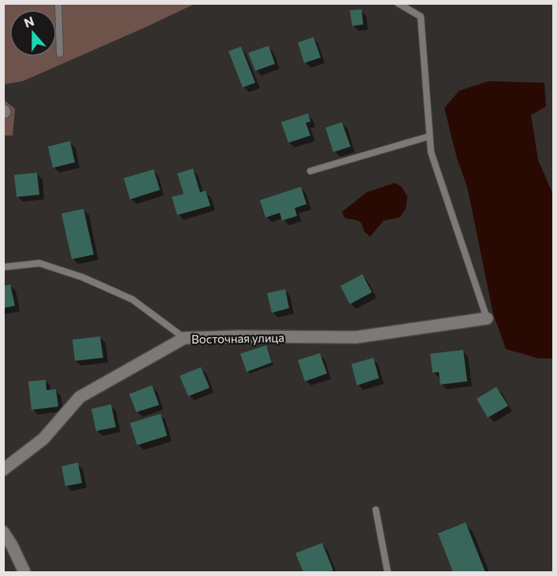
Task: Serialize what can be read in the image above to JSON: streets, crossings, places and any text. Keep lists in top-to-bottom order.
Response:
{
  "streets": {
    "street": ["Восточная улица"]
  },
  "north": "top"
}
